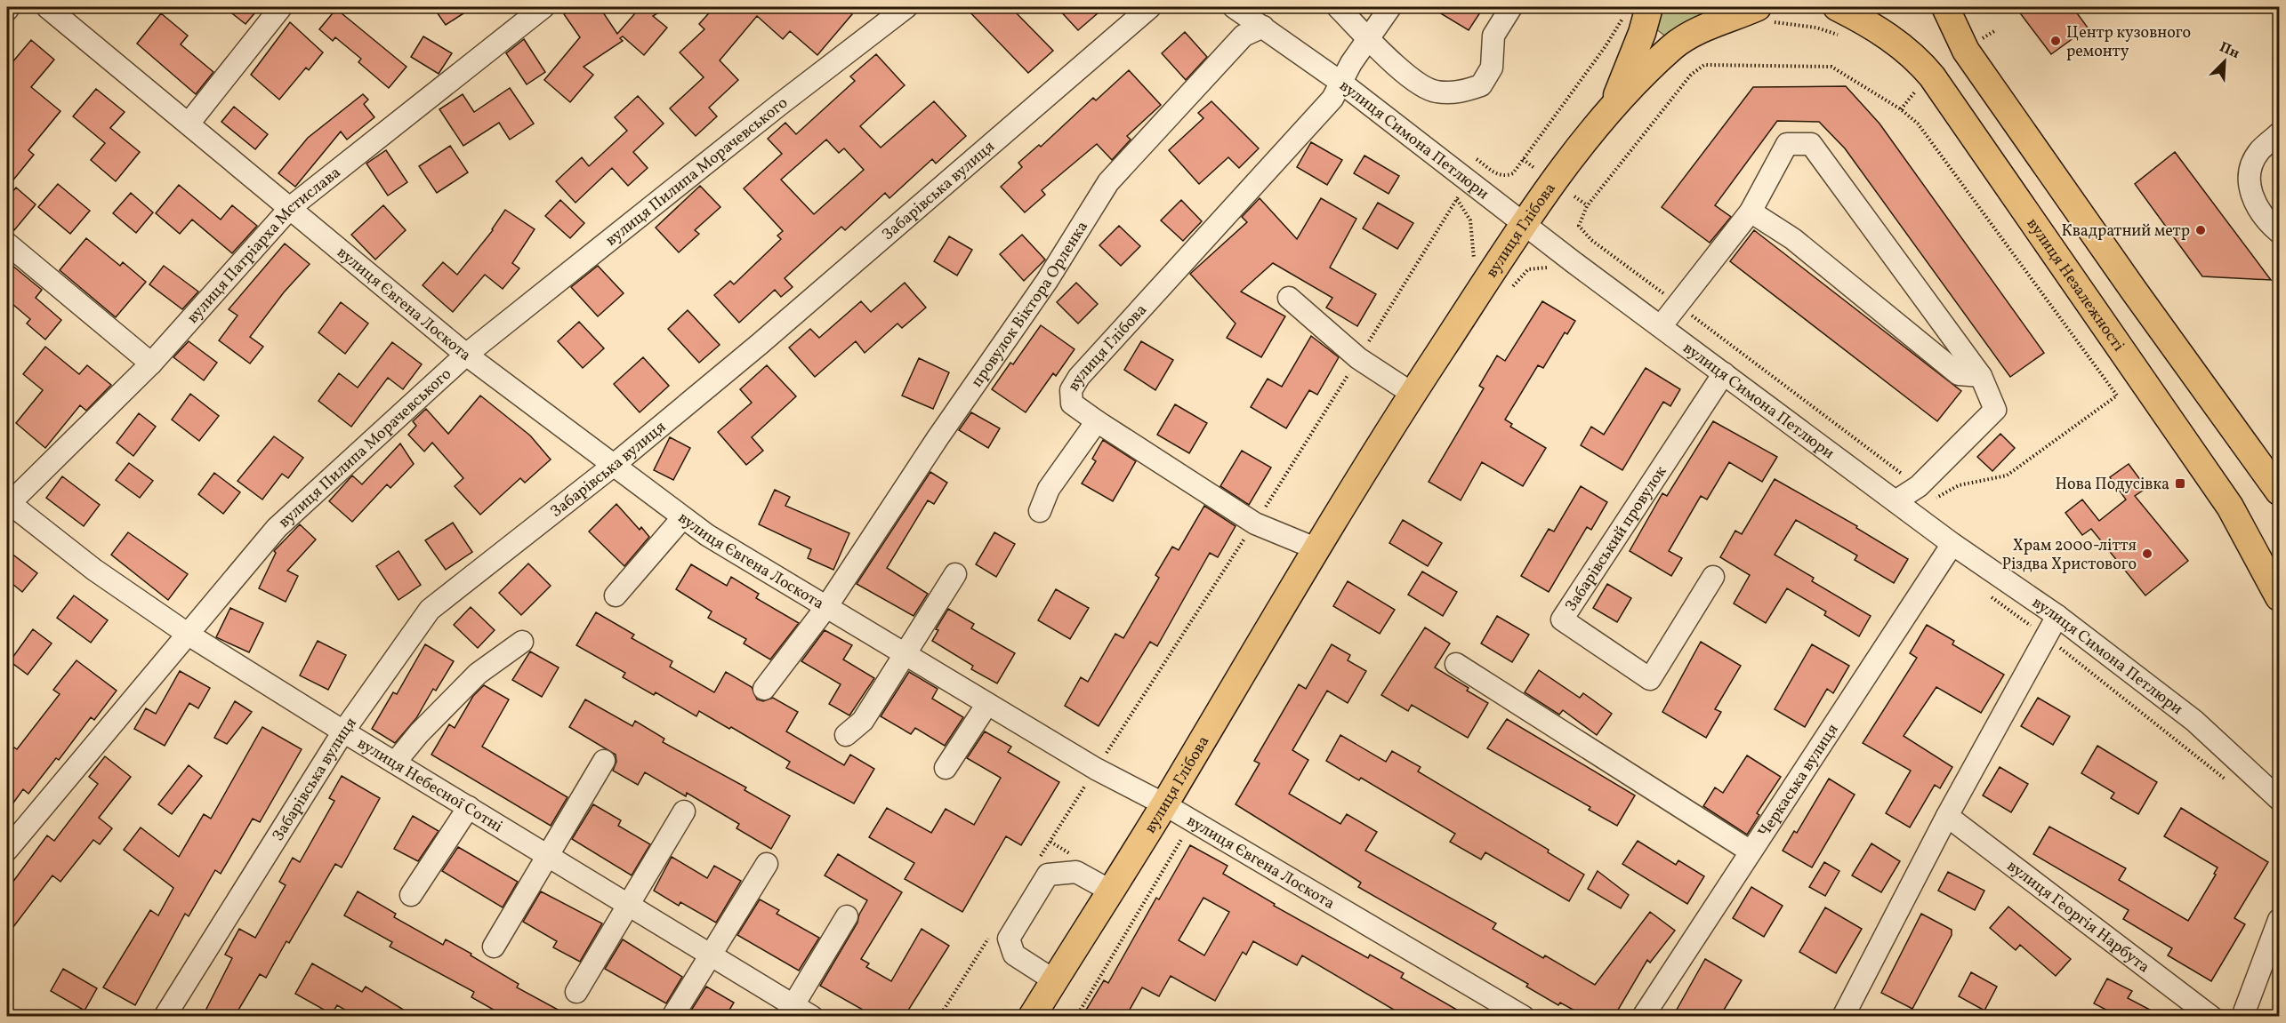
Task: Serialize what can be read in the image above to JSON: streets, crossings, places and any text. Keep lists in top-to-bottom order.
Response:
{
  "streets": {
    "main road": ["вулиця Глібова", "вулиця Незалежності"],
    "street": [
      "вулиця Симона Петлюри",
      "вулиця Пилипа Морачевського",
      "Забарівська вулиця",
      "вулиця Патріарха Мстислава",
      "вулиця Євгена Лоскота",
      "провулок Віктора Орленка",
      "Забарівський провулок",
      "Черкаська вулиця",
      "вулиця Небесної Сотні",
      "вулиця Георгія Нарбута"
    ]
  },
  "crossings": [
    ["вулиця Симона Петлюри", "вулиця Глібова"],
    ["вулиця Симона Петлюри", "провулок Віктора Орленка"],
    ["вулиця Симона Петлюри", "Забарівський провулок"],
    ["вулиця Симона Петлюри", "Черкаська вулиця"],
    ["вулиця Пилипа Морачевського", "вулиця Євгена Лоскота"],
    ["вулиця Пилипа Морачевського", "вулиця Небесної Сотні"],
    ["Забарівська вулиця", "вулиця Євгена Лоскота"],
    ["Забарівська вулиця", "вулиця Небесної Сотні"],
    ["вулиця Глібова", "вулиця Євгена Лоскота"],
    ["вулиця Патріарха Мстислава", "вулиця Євгена Лоскота"],
    ["вулиця Патріарха Мстислава", "вулиця Небесної Сотні"],
    ["вулиця Євгена Лоскота", "провулок Віктора Орленка"]
  ],
  "places": {
    "other": ["Центр кузовного ремонту", "Квадратний метр", "Храм 2000-ліття Різдва Христового"],
    "transit": ["Нова Подусівка"]
  },
  "north": "top right"
}
